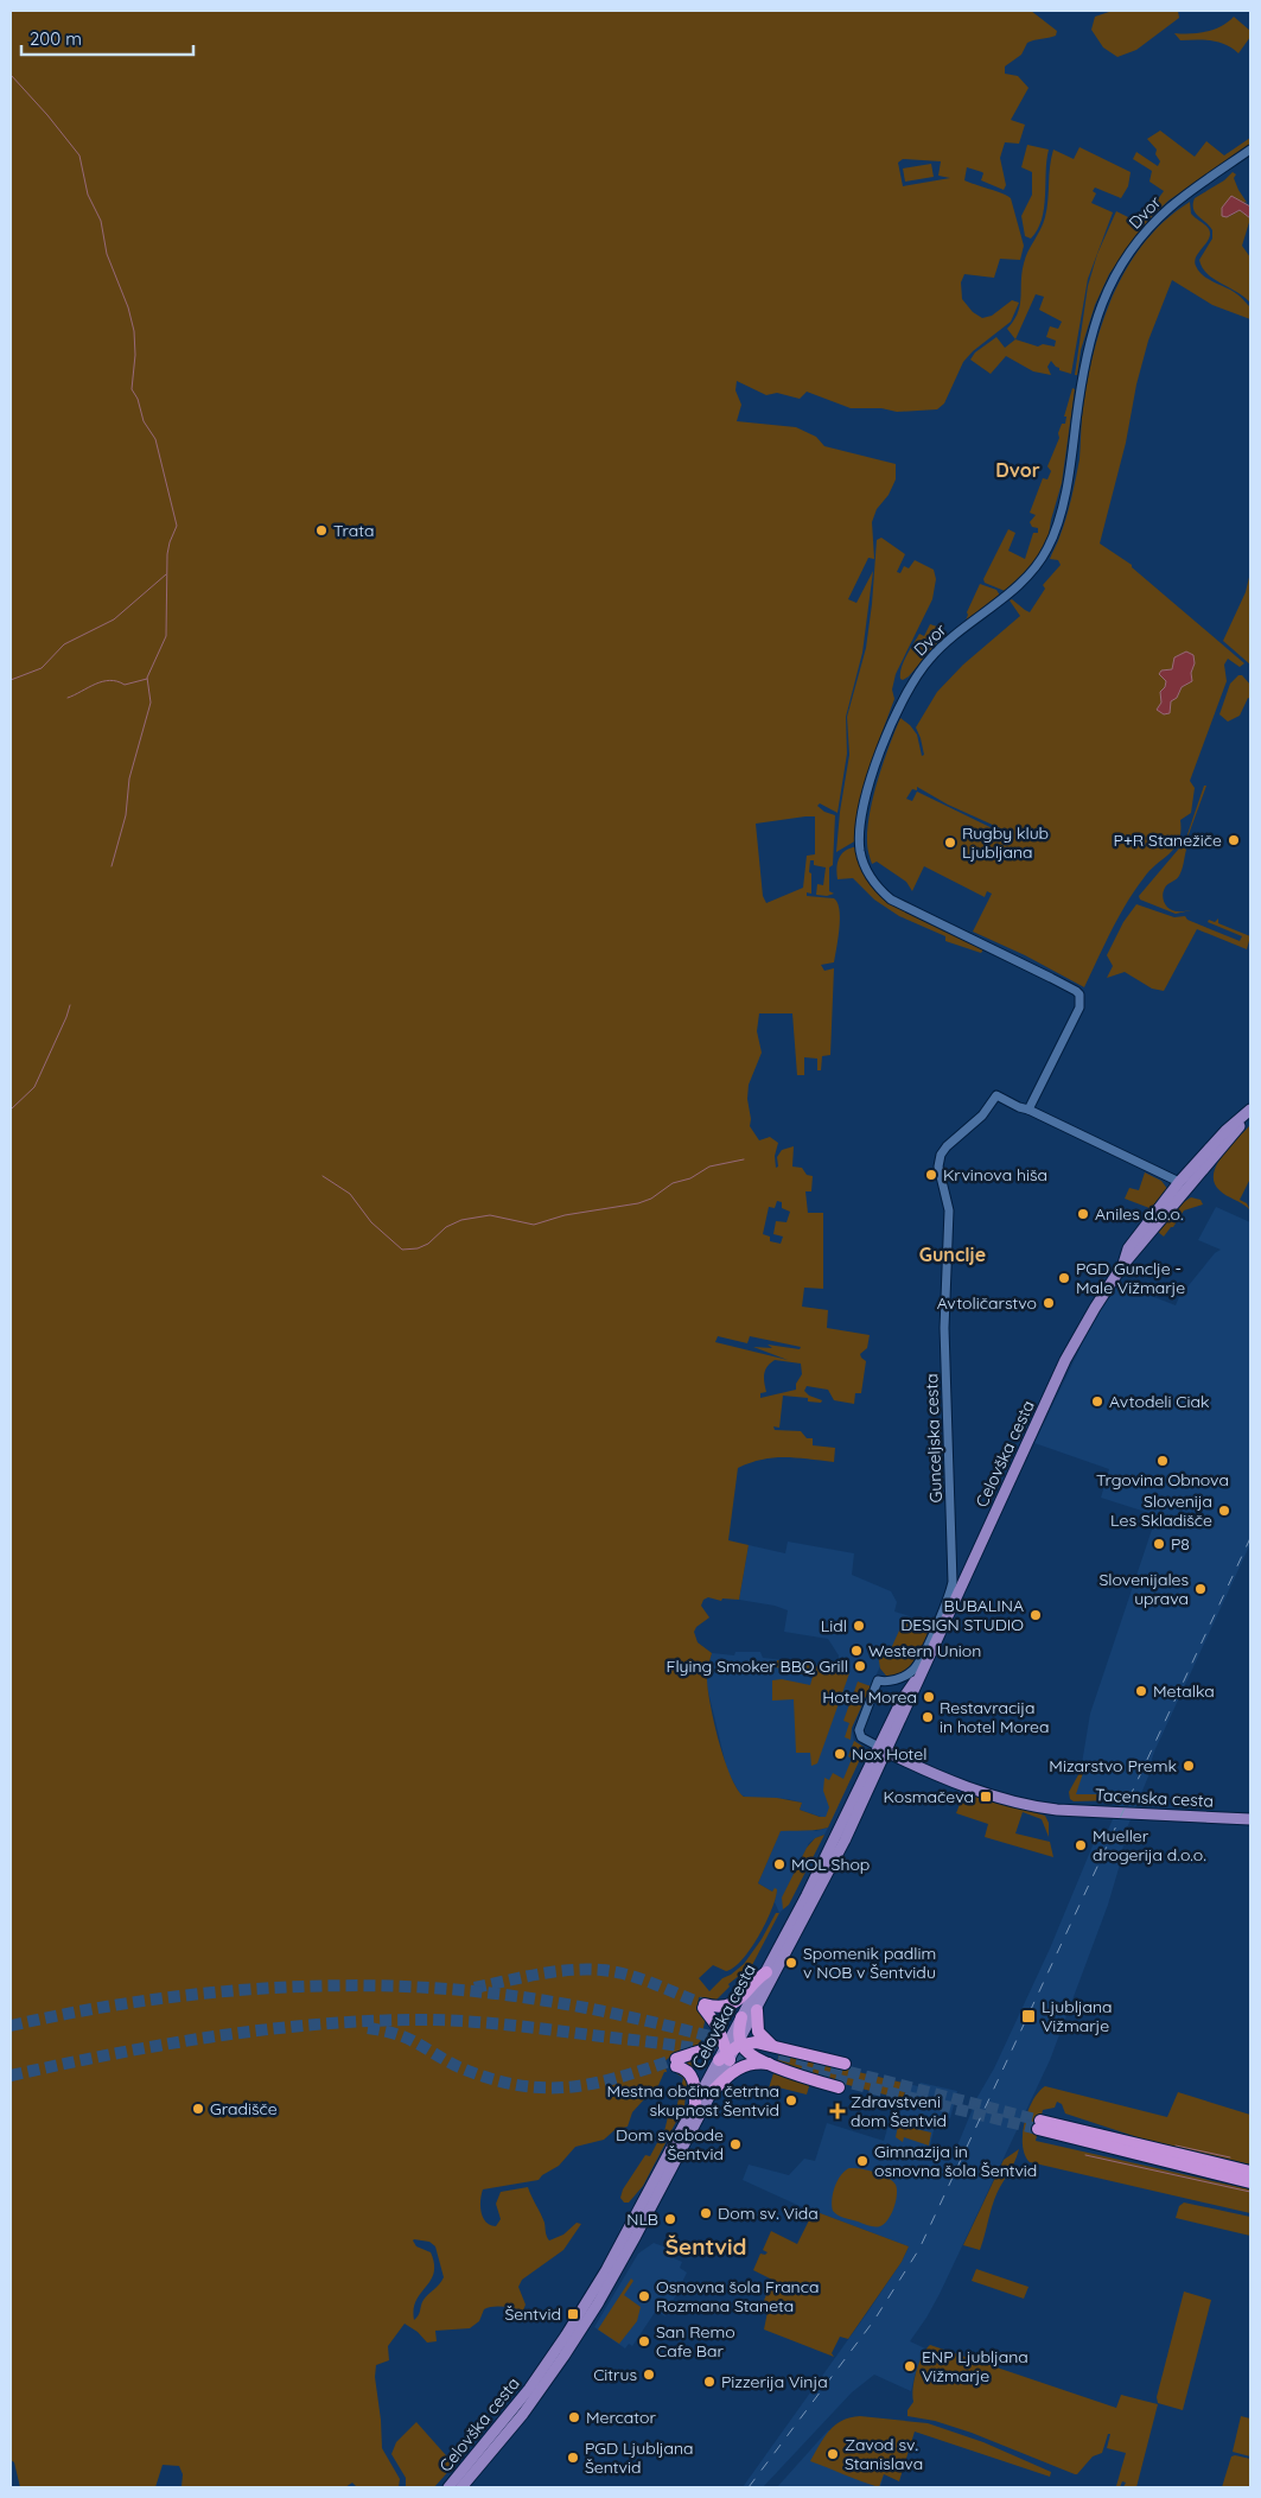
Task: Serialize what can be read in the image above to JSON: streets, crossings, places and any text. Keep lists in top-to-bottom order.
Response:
{
  "streets": {
    "main road": ["Celovška cesta", "Tacenska cesta"],
    "street": ["Dvor", "Gunceljska cesta"]
  },
  "crossings": [
    ["Dvor", "Gunceljska cesta"],
    ["Gunceljska cesta", "Celovška cesta"],
    ["Gunceljska cesta", "Tacenska cesta"],
    ["Celovška cesta", "Tacenska cesta"]
  ],
  "districts": ["Dvor", "Gunclje", "Šentvid"],
  "places": {
    "other": [
      "Trata",
      "P+R Stanežiče",
      "Rugby klub Ljubljana",
      "Krvinova hiša",
      "Aniles d.o.o.",
      "PGD Gunclje - Male Vižmarje",
      "Avtoličarstvo",
      "Avtodeli Ciak",
      "Trgovina Obnova",
      "Slovenija Les Skladišče",
      "P8",
      "Slovenijales uprava",
      "BUBALINA DESIGN STUDIO",
      "Lidl",
      "Western Union",
      "Flying Smoker BBQ Grill",
      "Metalka",
      "Hotel Morea",
      "Restavracija in hotel Morea",
      "Nox Hotel",
      "Mizarstvo Premk",
      "Mueller drogerija d.o.o.",
      "MOL Shop",
      "Spomenik padlim v NOB v Šentvidu",
      "Mestna občina četrtna skupnost Šentvid",
      "Gradišče",
      "Dom svobode Šentvid",
      "Gimnazija in osnovna šola Šentvid",
      "Dom sv. Vida",
      "NLB",
      "Osnovna šola Franca Rozmana Staneta",
      "San Remo Cafe Bar",
      "ENP Ljubljana Vižmarje",
      "Citrus",
      "Pizzerija Vinja",
      "Mercator",
      "Zavod sv. Stanislava",
      "PGD Ljubljana Šentvid"
    ],
    "transit": ["Kosmačeva", "Ljubljana Vižmarje", "Šentvid"],
    "health": ["Zdravstveni dom Šentvid"]
  },
  "scale_bar": "200 m"
}
